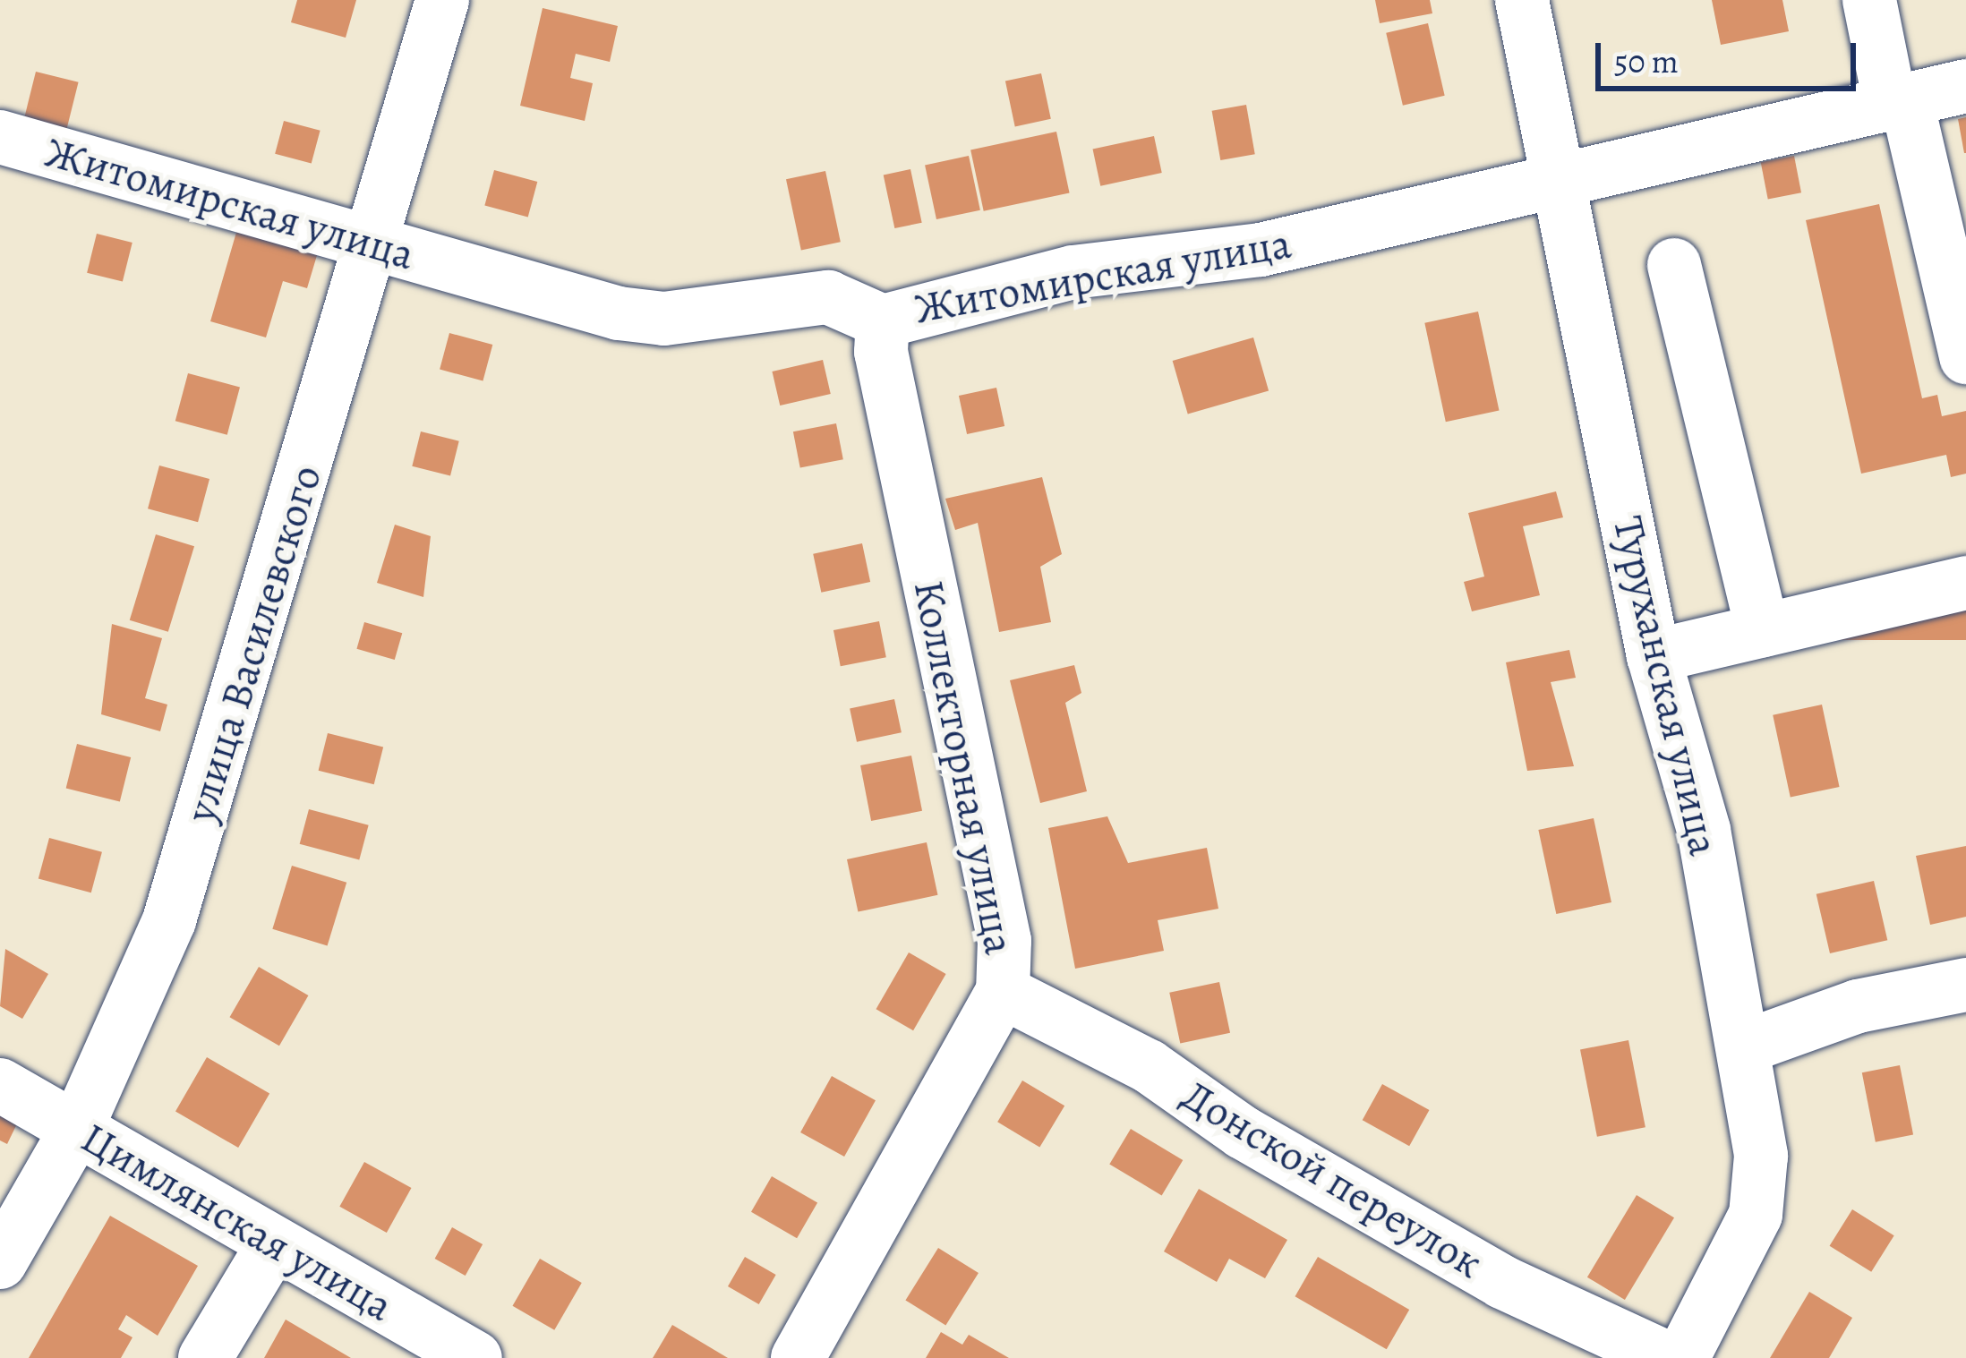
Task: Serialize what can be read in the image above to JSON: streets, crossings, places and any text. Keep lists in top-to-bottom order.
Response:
{
  "streets": {
    "street": [
      "Житомирская улица",
      "улица Василевского",
      "Туруханская улица",
      "Коллекторная улица",
      "Донской переулок",
      "Цимлянская улица"
    ]
  },
  "crossings": [
    ["Житомирская улица", "улица Василевского"],
    ["Житомирская улица", "Туруханская улица"],
    ["Житомирская улица", "Коллекторная улица"],
    ["улица Василевского", "Цимлянская улица"],
    ["Коллекторная улица", "Донской переулок"]
  ],
  "scale_bar": "50 m"
}
